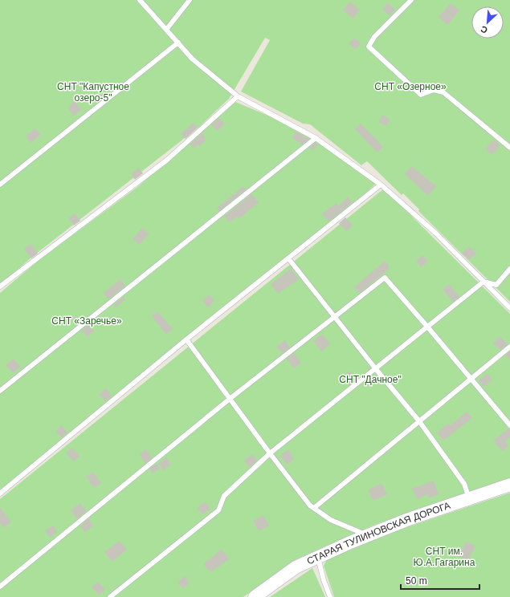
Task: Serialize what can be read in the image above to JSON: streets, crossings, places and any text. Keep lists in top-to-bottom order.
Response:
{
  "streets": {
    "street": ["СТАРАЯ ТУЛИНОВСКАЯ ДОРОГА"]
  },
  "parks": [
    "СНТ \"Капустное озеро-5\"",
    "СНТ «Озерное»",
    "СНТ «Заречье»",
    "СНТ \"Дачное\"",
    "СНТ им. Ю.А.Гагарина"
  ],
  "scale_bar": "50 m",
  "north": "bottom left"
}
